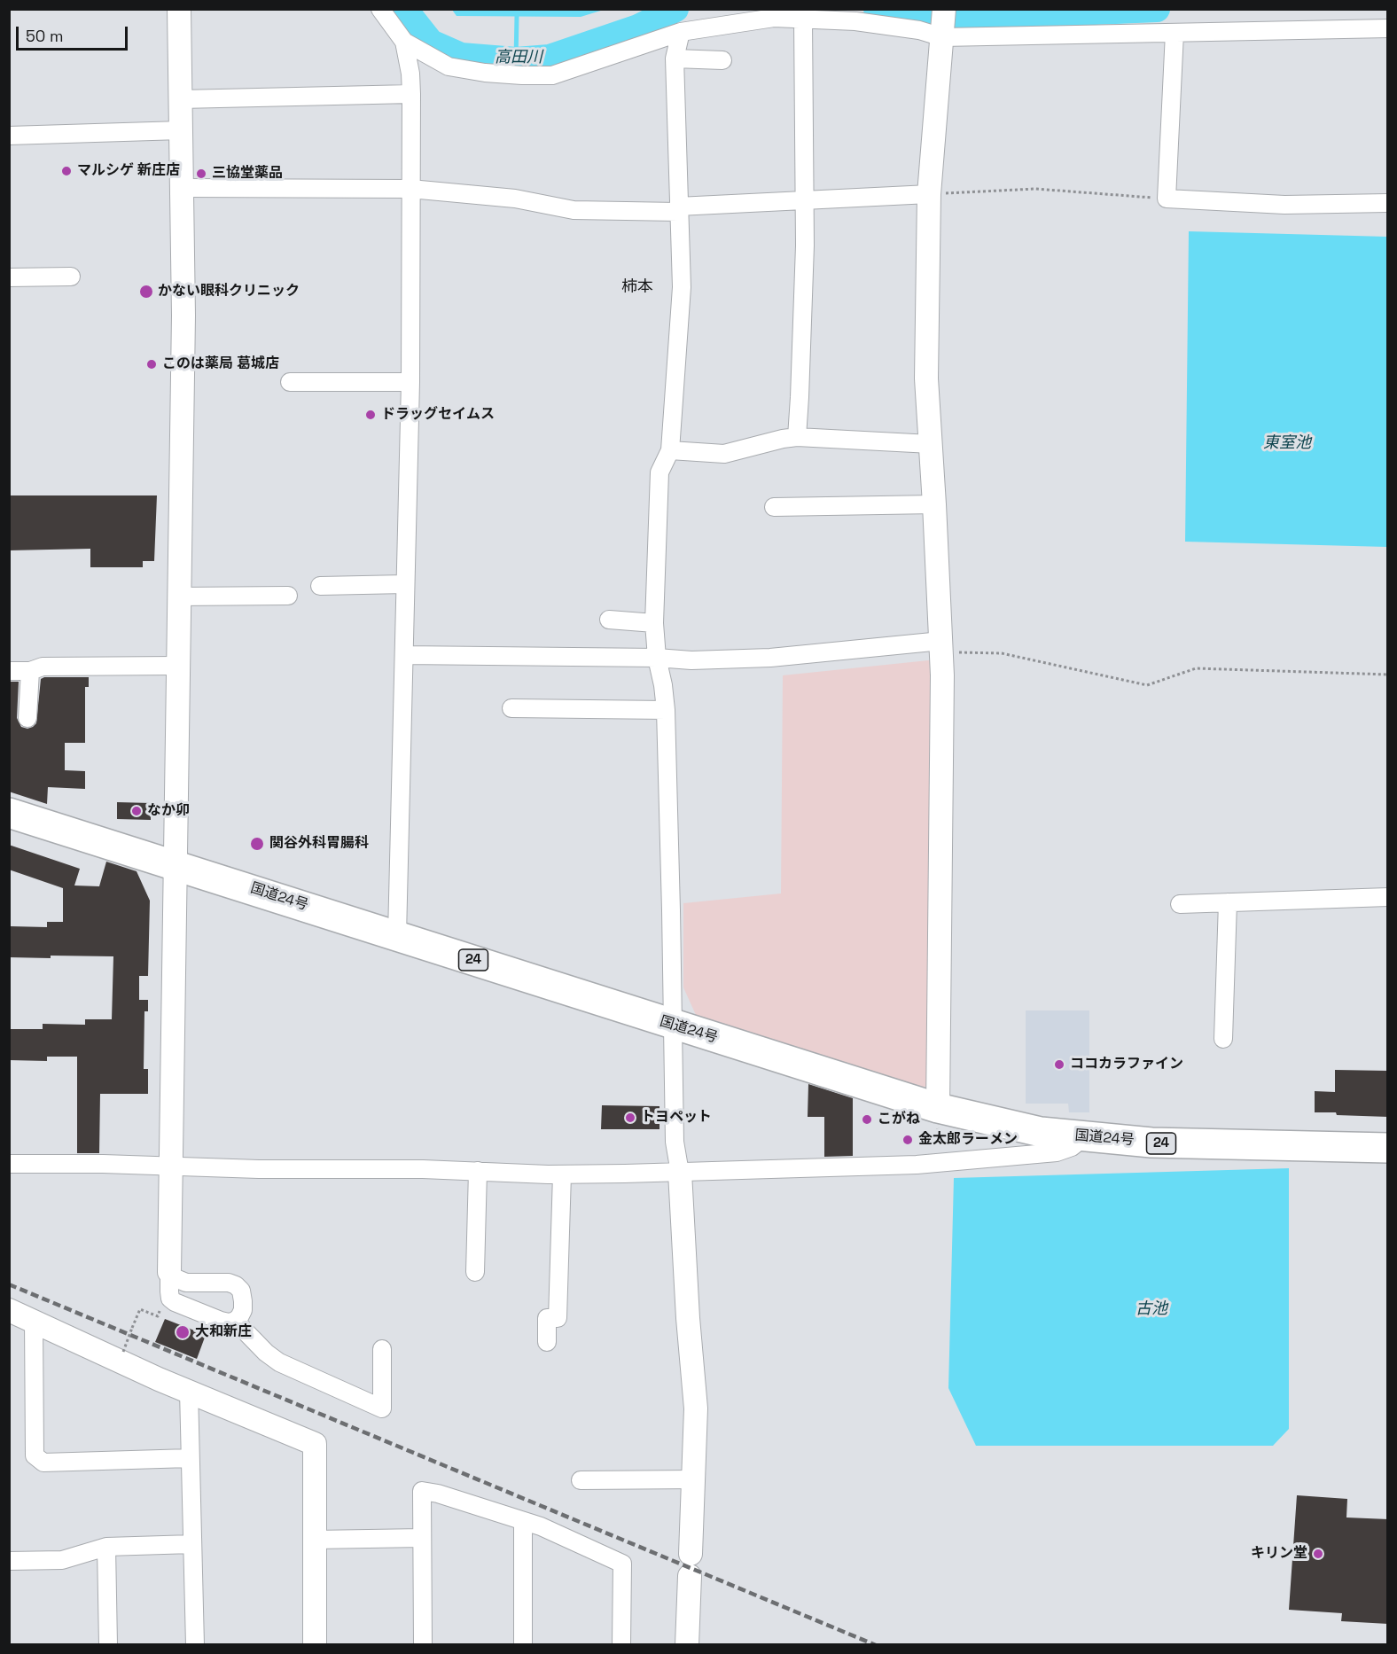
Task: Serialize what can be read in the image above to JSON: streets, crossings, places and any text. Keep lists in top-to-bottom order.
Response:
{
  "streets": {
    "highway": ["国道24号", "24"]
  },
  "districts": ["柿本"],
  "water": ["高田川", "東室池", "古池"],
  "places": [
    "マルシゲ 新庄店",
    "三協堂薬品",
    "かない眼科クリニック",
    "このは薬局 葛城店",
    "ドラッグセイムス",
    "なか卯",
    "関谷外科胃腸科",
    "ココカラファイン",
    "トヨペット",
    "こがね",
    "金太郎ラーメン",
    "大和新庄",
    "キリン堂"
  ],
  "scale_bar": "50 m"
}
